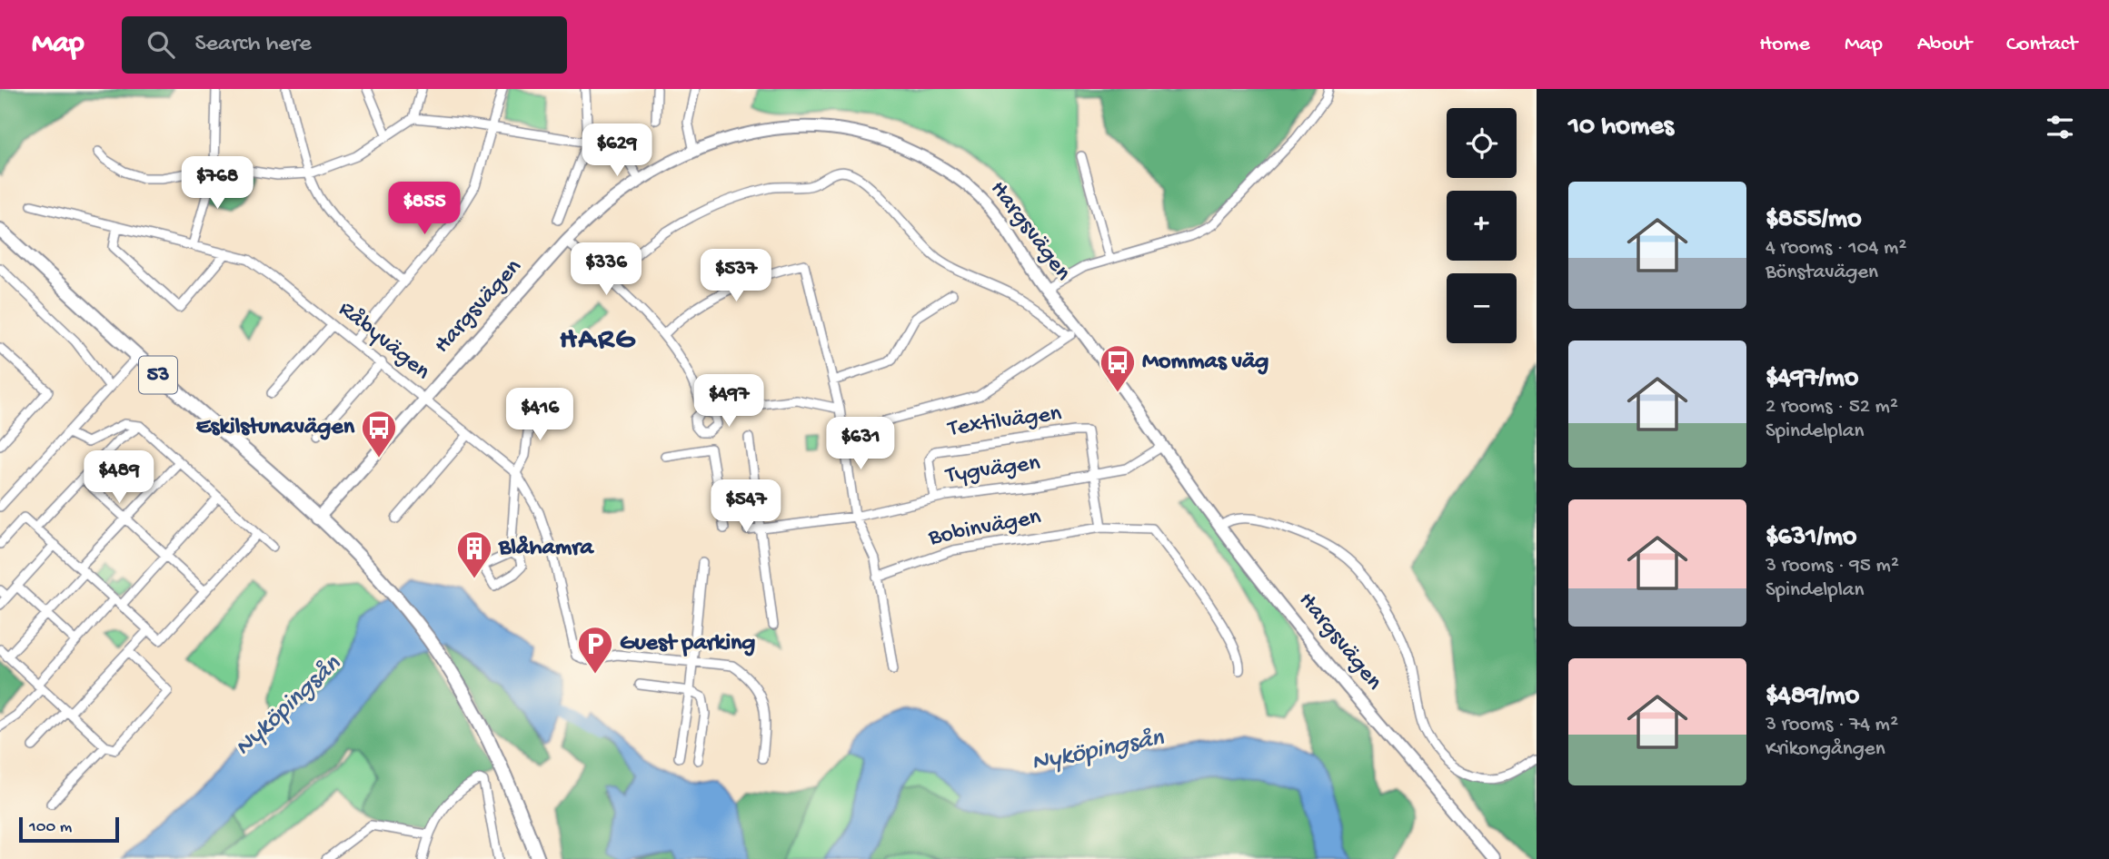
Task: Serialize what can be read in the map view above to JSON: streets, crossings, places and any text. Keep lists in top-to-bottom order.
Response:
{
  "streets": {
    "main road": ["53"],
    "street": [
      "Hargsvägen",
      "Råbyvägen",
      "Textilvägen",
      "Tygvägen",
      "Bobinvägen"
    ]
  },
  "crossings": [
    ["Hargsvägen", "Råbyvägen"],
    ["Hargsvägen", "53"],
    ["Hargsvägen", "Tygvägen"],
    ["Textilvägen", "Tygvägen"]
  ],
  "districts": ["HARG"],
  "water": ["Nyköpingsån"],
  "places": {
    "bus stop": ["Mommas väg", "Eskilstunavägen"],
    "building": ["Blåhamra"],
    "parking": ["Guest parking"]
  },
  "scale_bar": "100 m",
  "page": {
    "header": "Map",
    "search": "Search here",
    "nav": [
      "Home",
      "Map",
      "About",
      "Contact"
    ],
    "heading": "10 homes",
    "map_buttons": ["+", "−"],
    "price": [
      "$629",
      "$768",
      "$855",
      "$336",
      "$537",
      "$497",
      "$416",
      "$631",
      "$489",
      "$547"
    ],
    "list": [
      {
        "name": "$855/mo",
        "note": "4 rooms · 104 m² · Bönstavägen"
      },
      {
        "name": "$497/mo",
        "note": "2 rooms · 52 m² · Spindelplan"
      },
      {
        "name": "$631/mo",
        "note": "3 rooms · 95 m² · Spindelplan"
      },
      {
        "name": "$489/mo",
        "note": "3 rooms · 74 m² · Krikongången"
      }
    ],
    "scale": "100 m"
  }
}
